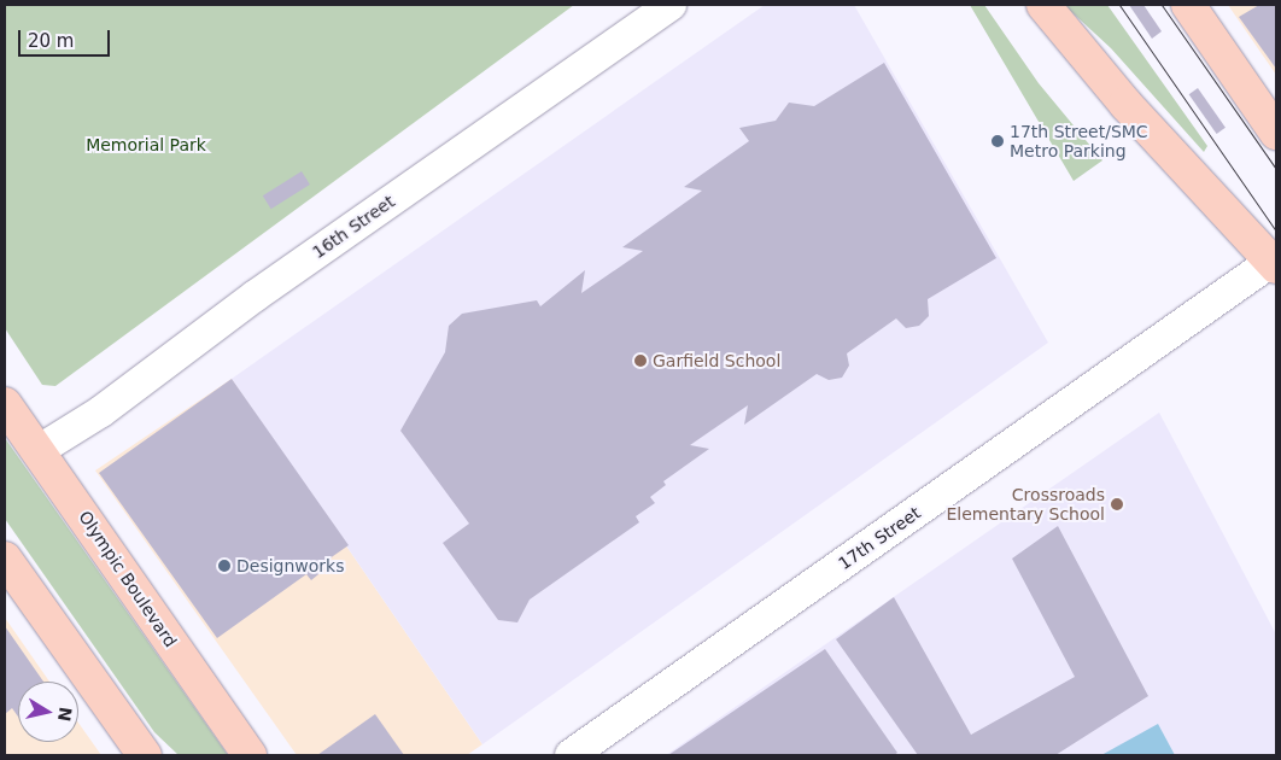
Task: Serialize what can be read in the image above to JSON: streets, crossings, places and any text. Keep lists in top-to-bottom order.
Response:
{
  "streets": {
    "main road": ["Olympic Boulevard"],
    "street": ["16th Street", "17th Street"]
  },
  "crossings": [
    ["16th Street", "Olympic Boulevard"]
  ],
  "parks": ["Memorial Park"],
  "places": [
    "17th Street/SMC Metro Parking",
    "Garfield School",
    "Crossroads Elementary School",
    "Designworks"
  ],
  "scale_bar": "20 m",
  "north": "right"
}
